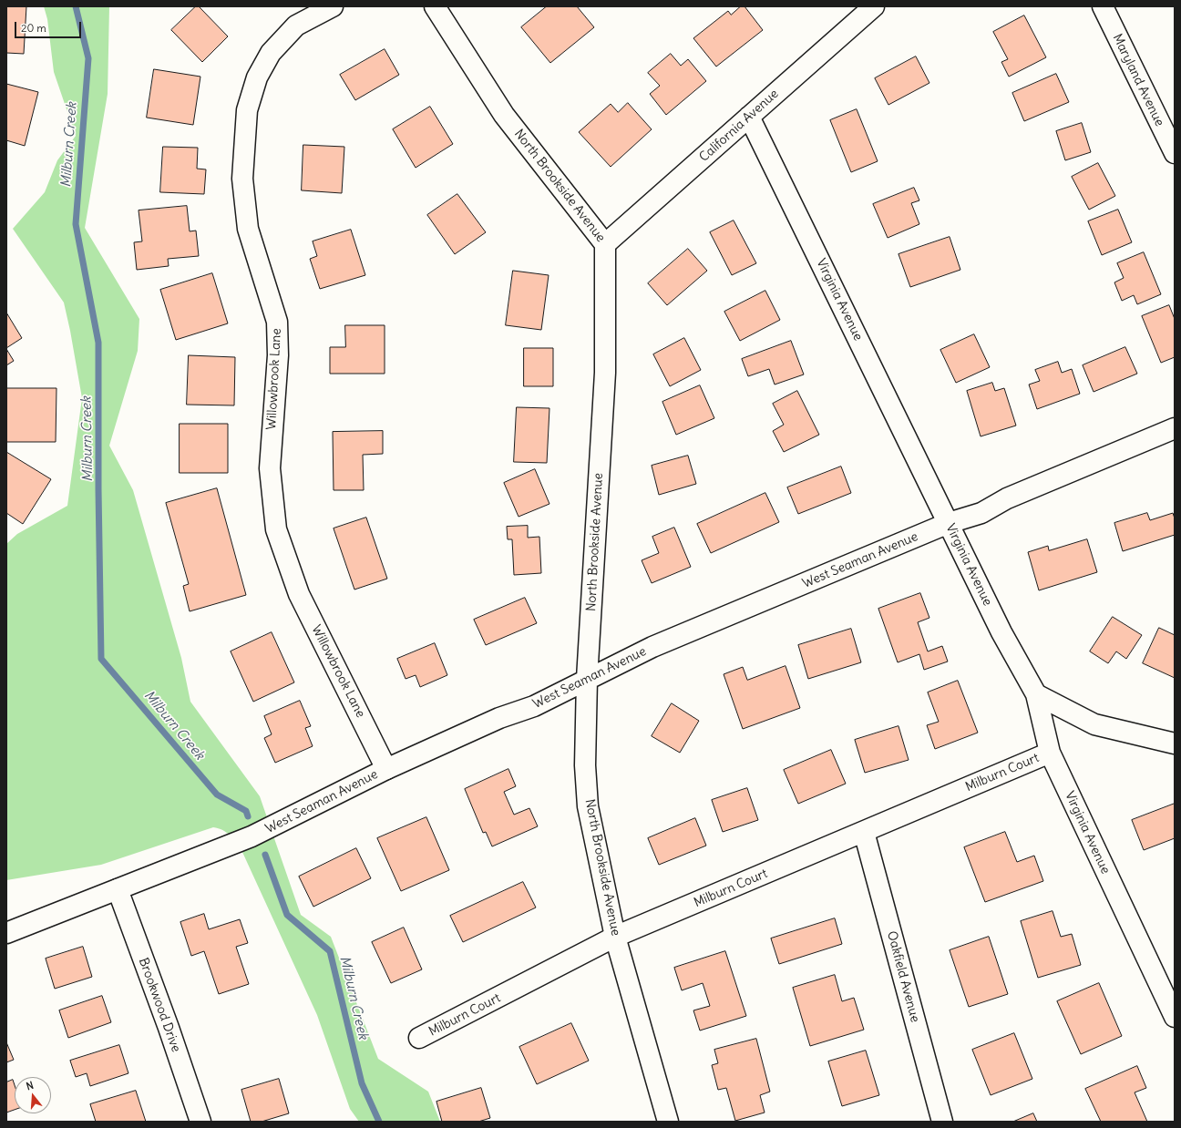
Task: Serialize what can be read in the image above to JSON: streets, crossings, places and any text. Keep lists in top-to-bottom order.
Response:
{
  "streets": {
    "street": [
      "Maryland Avenue",
      "California Avenue",
      "North Brookside Avenue",
      "Virginia Avenue",
      "Willowbrook Lane",
      "West Seaman Avenue",
      "Milburn Court",
      "Oakfield Avenue",
      "Brookwood Drive"
    ]
  },
  "crossings": [
    ["California Avenue", "North Brookside Avenue"],
    ["California Avenue", "Virginia Avenue"],
    ["North Brookside Avenue", "West Seaman Avenue"],
    ["North Brookside Avenue", "Milburn Court"],
    ["Virginia Avenue", "West Seaman Avenue"],
    ["Virginia Avenue", "Milburn Court"],
    ["Willowbrook Lane", "West Seaman Avenue"],
    ["West Seaman Avenue", "Brookwood Drive"],
    ["Milburn Court", "Oakfield Avenue"]
  ],
  "water": ["Milburn Creek"],
  "scale_bar": "20 m",
  "north": "top"
}
